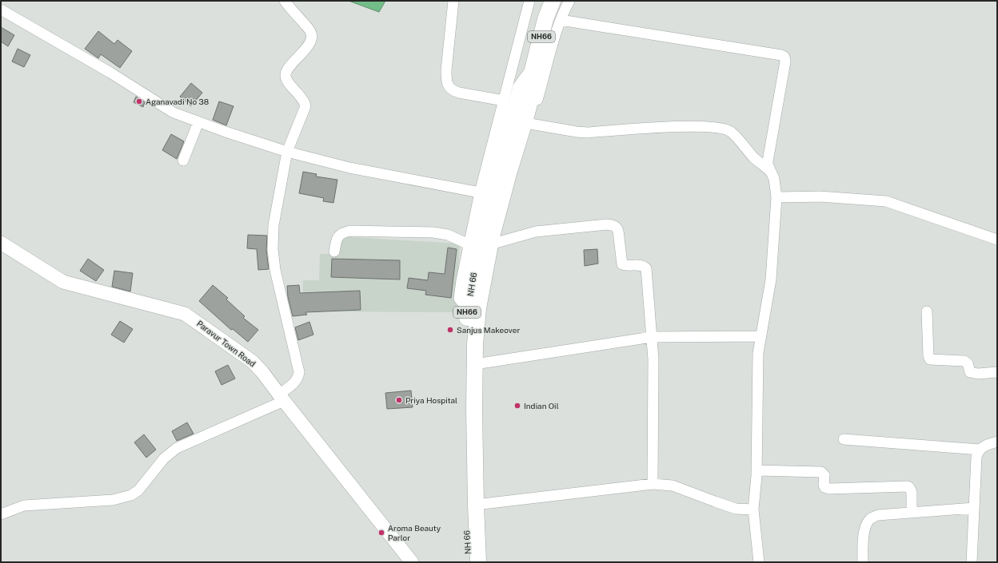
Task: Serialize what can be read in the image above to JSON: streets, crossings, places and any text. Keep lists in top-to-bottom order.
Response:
{
  "streets": {
    "highway": ["NH66", "NH 66"],
    "main road": ["Paravur Town Road"]
  },
  "places": [
    "Aganavadi No 38",
    "Sanjus Makeover",
    "Priya Hospital",
    "Indian Oil",
    "Aroma Beauty Parlor"
  ]
}
